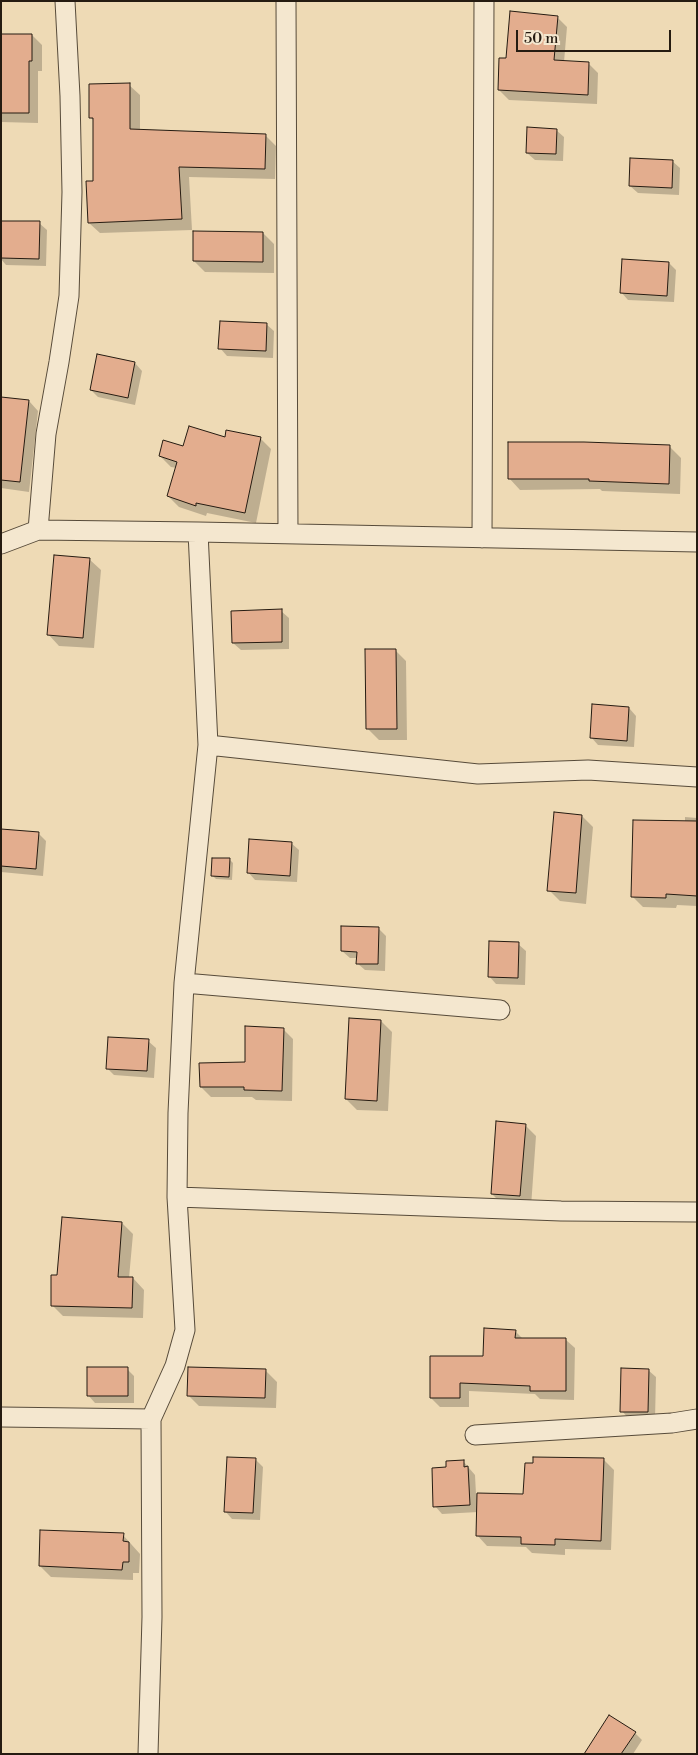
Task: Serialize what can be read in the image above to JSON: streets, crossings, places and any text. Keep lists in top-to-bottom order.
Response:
{
  "scale_bar": "50 m"
}
